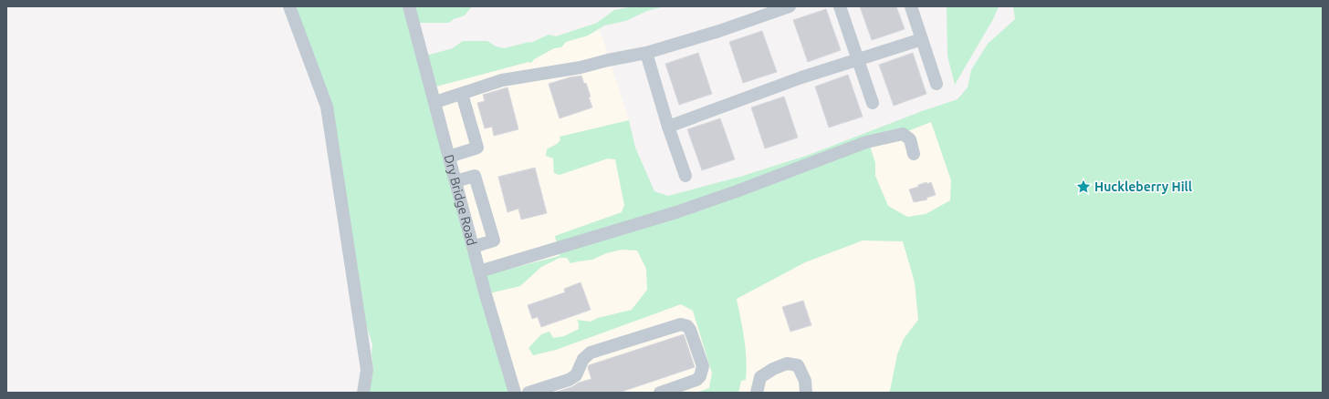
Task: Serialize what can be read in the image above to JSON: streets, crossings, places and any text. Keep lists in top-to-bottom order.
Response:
{
  "streets": {
    "street": ["Dry Bridge Road"]
  },
  "places": {
    "place": ["Huckleberry Hill"]
  }
}
